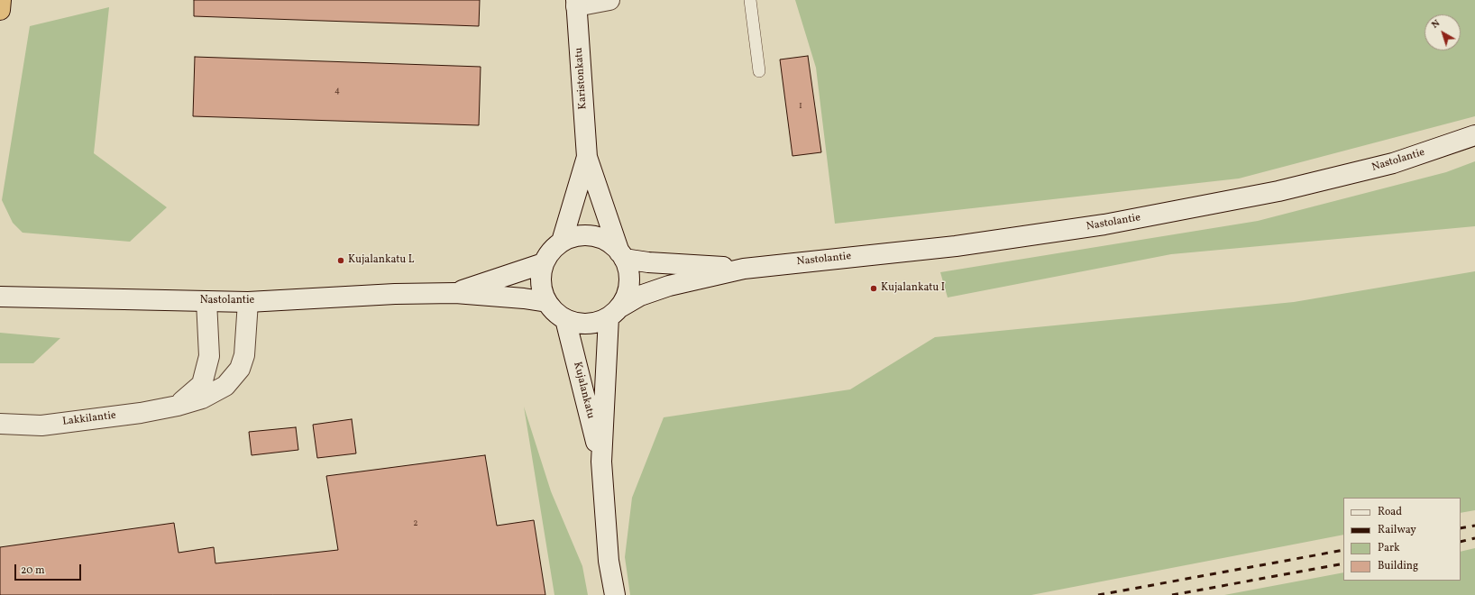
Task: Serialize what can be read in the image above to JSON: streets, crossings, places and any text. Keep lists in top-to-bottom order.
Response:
{
  "streets": {
    "main road": [
      "Karistonkatu",
      "Nastolantie",
      "Kujalankatu",
      "Lakkilantie"
    ]
  },
  "crossings": [
    ["Karistonkatu", "Nastolantie"],
    ["Karistonkatu", "Kujalankatu"],
    ["Nastolantie", "Kujalankatu"],
    ["Nastolantie", "Lakkilantie"]
  ],
  "places": ["Kujalankatu L", "Kujalankatu I"],
  "house_numbers": ["4", "1", "2"],
  "legend": [
    "Road",
    "Railway",
    "Park",
    "Building"
  ],
  "scale_bar": "20 m",
  "north": "top left"
}
